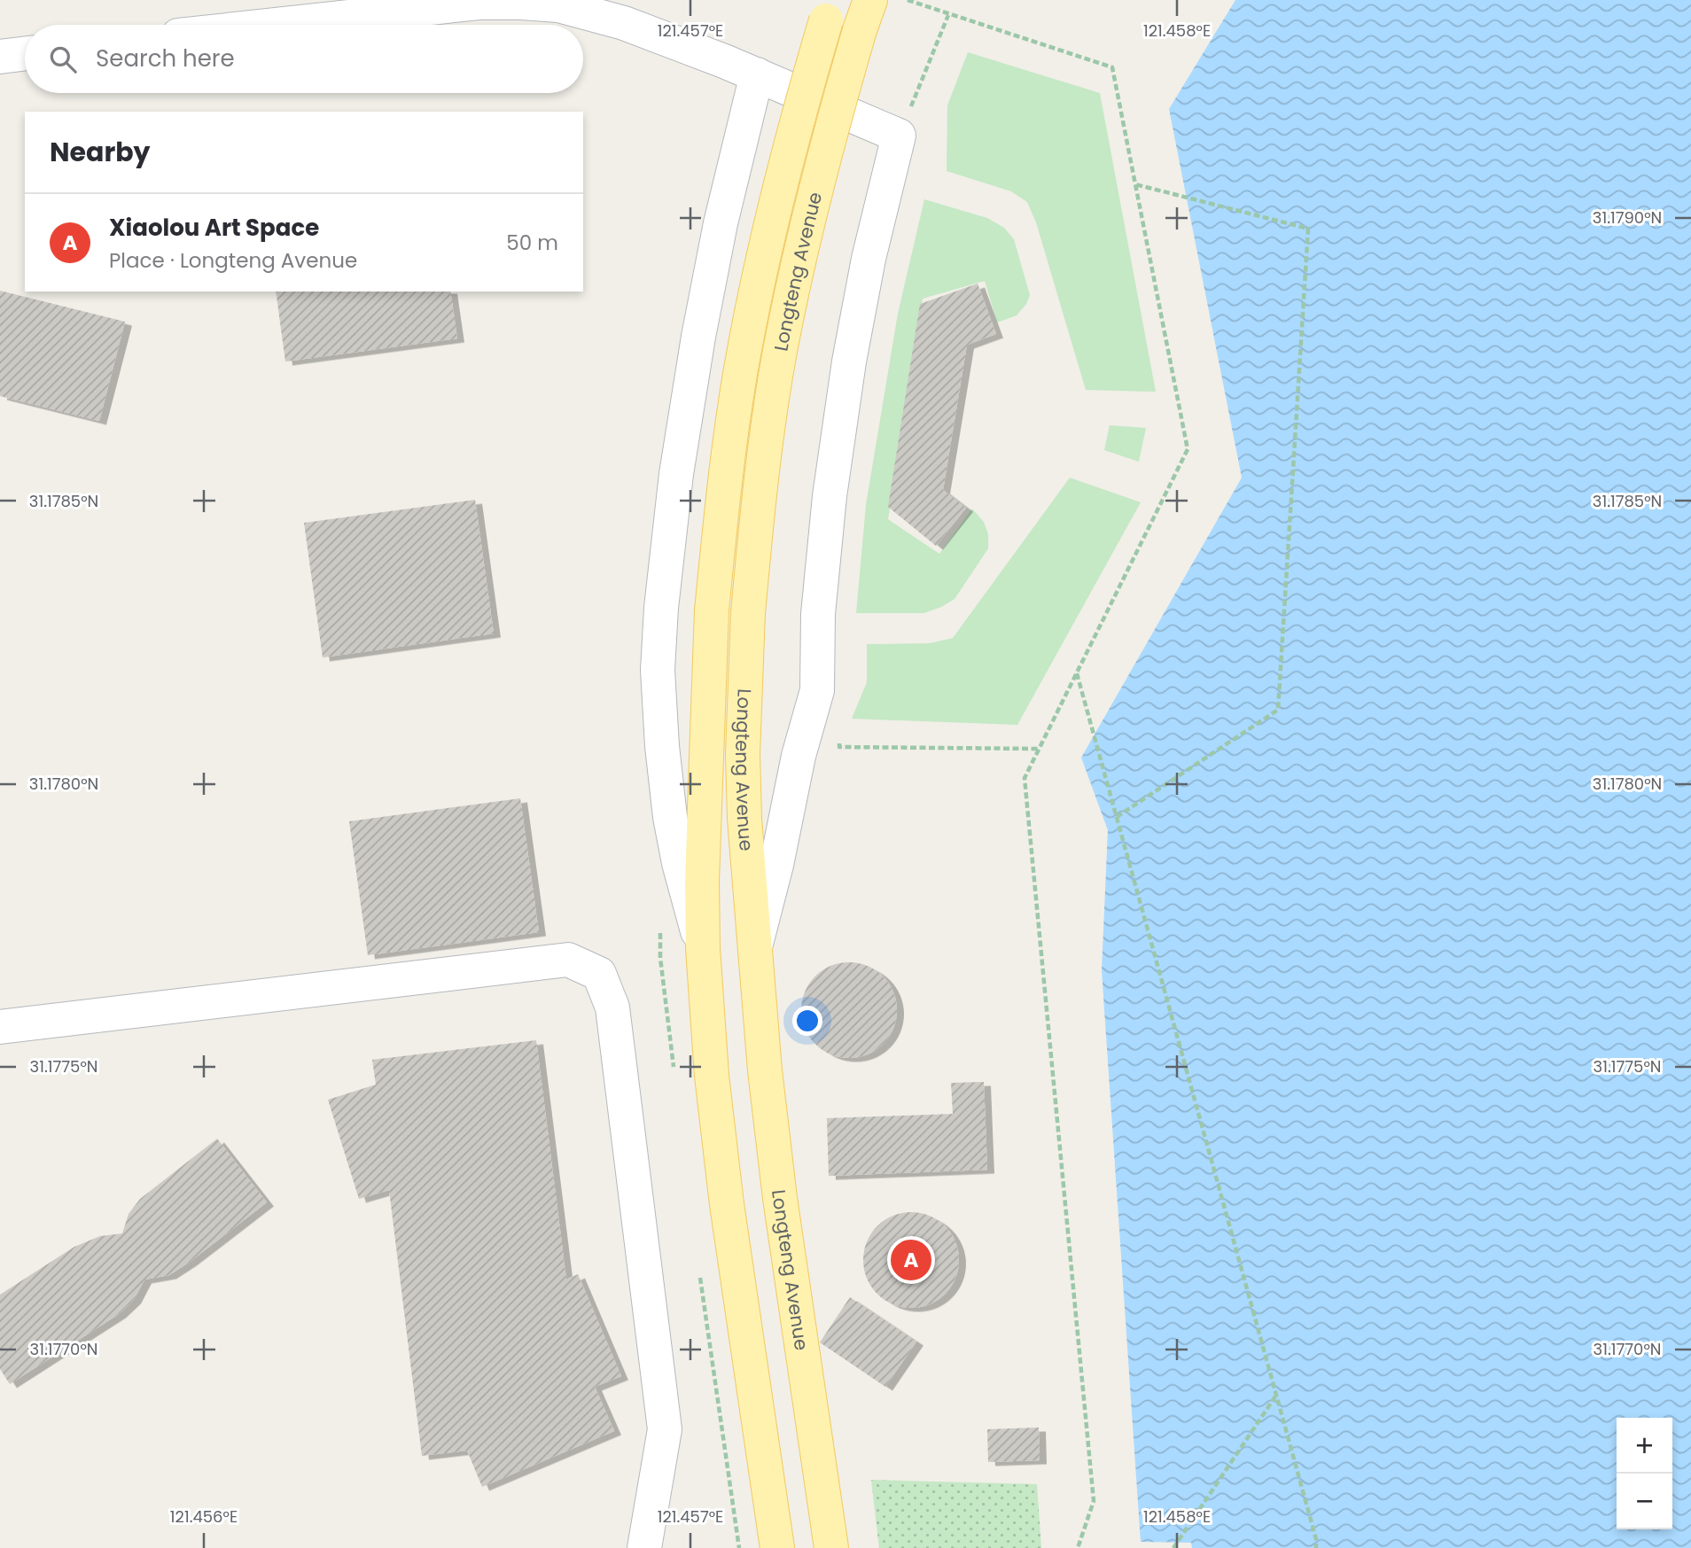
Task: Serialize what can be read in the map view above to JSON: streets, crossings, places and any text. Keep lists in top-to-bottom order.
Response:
{
  "streets": {
    "main road": ["Longteng Avenue"]
  },
  "page": {
    "search": "Search here",
    "heading": "Nearby",
    "list": [
      {
        "mark": "A",
        "name": "Xiaolou Art Space",
        "note": "Place · Longteng Avenue",
        "value": "50 m"
      }
    ],
    "pins": "A",
    "map_buttons": ["+", "−"]
  },
  "coordinates": [
    "121.457°E",
    "121.458°E",
    "31.1790°N",
    "31.1785°N",
    "31.1780°N",
    "31.1775°N",
    "31.1770°N",
    "121.456°E"
  ]
}
